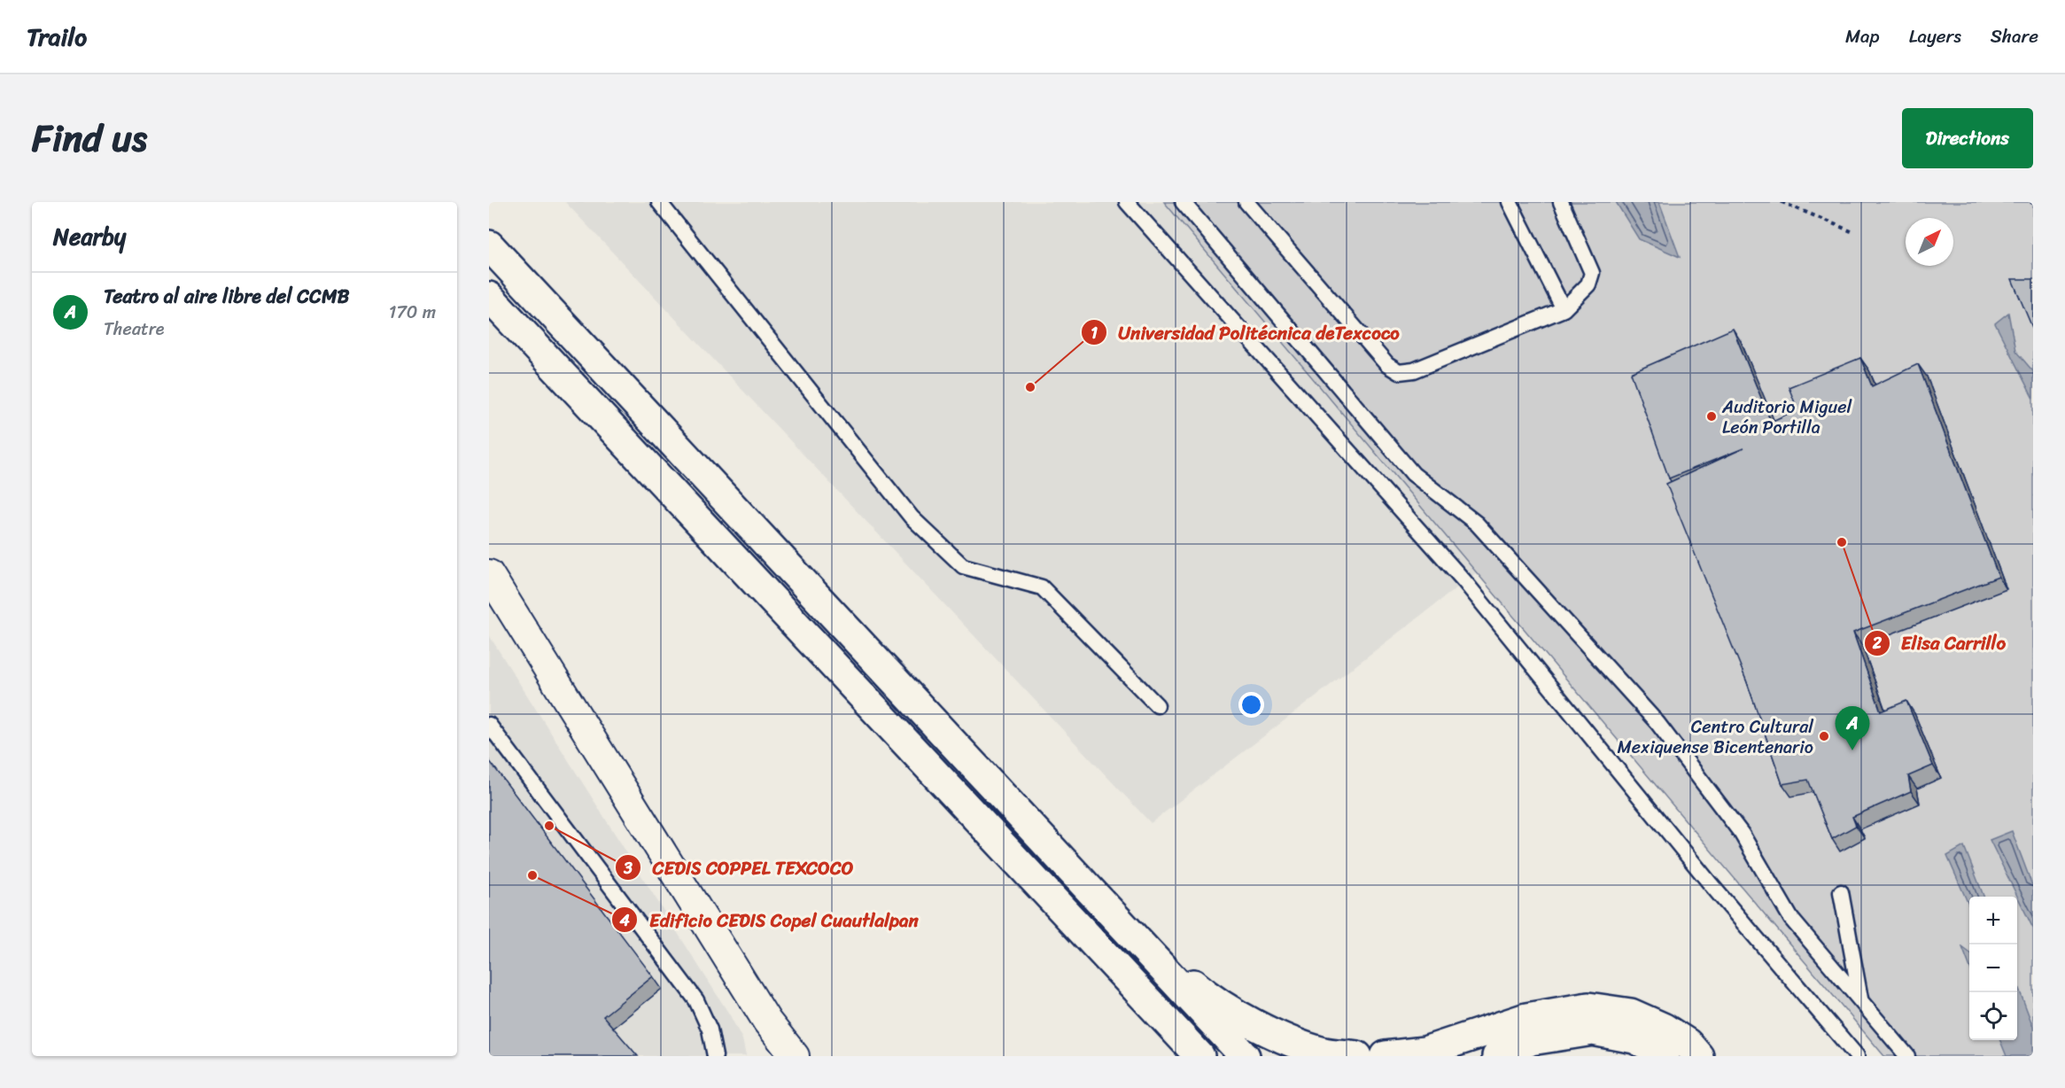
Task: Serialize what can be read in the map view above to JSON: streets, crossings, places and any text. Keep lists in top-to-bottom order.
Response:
{
  "places": [
    "Universidad Politécnica deTexcoco",
    "Auditorio Miguel León Portilla",
    "Elisa Carrillo",
    "Centro Cultural Mexiquense Bicentenario",
    "CEDIS COPPEL TEXCOCO",
    "Edificio CEDIS Copel Cuautlalpan"
  ],
  "north": "top right",
  "page": {
    "header": "Trailo",
    "nav": ["Map", "Layers", "Share"],
    "title": "Find us",
    "buttons": "Directions",
    "heading": "Nearby",
    "list": [
      {
        "mark": "A",
        "name": "Teatro al aire libre del CCMB",
        "note": "Theatre",
        "value": "170 m"
      }
    ],
    "pins": "A",
    "map_buttons": ["+", "−"]
  }
}
